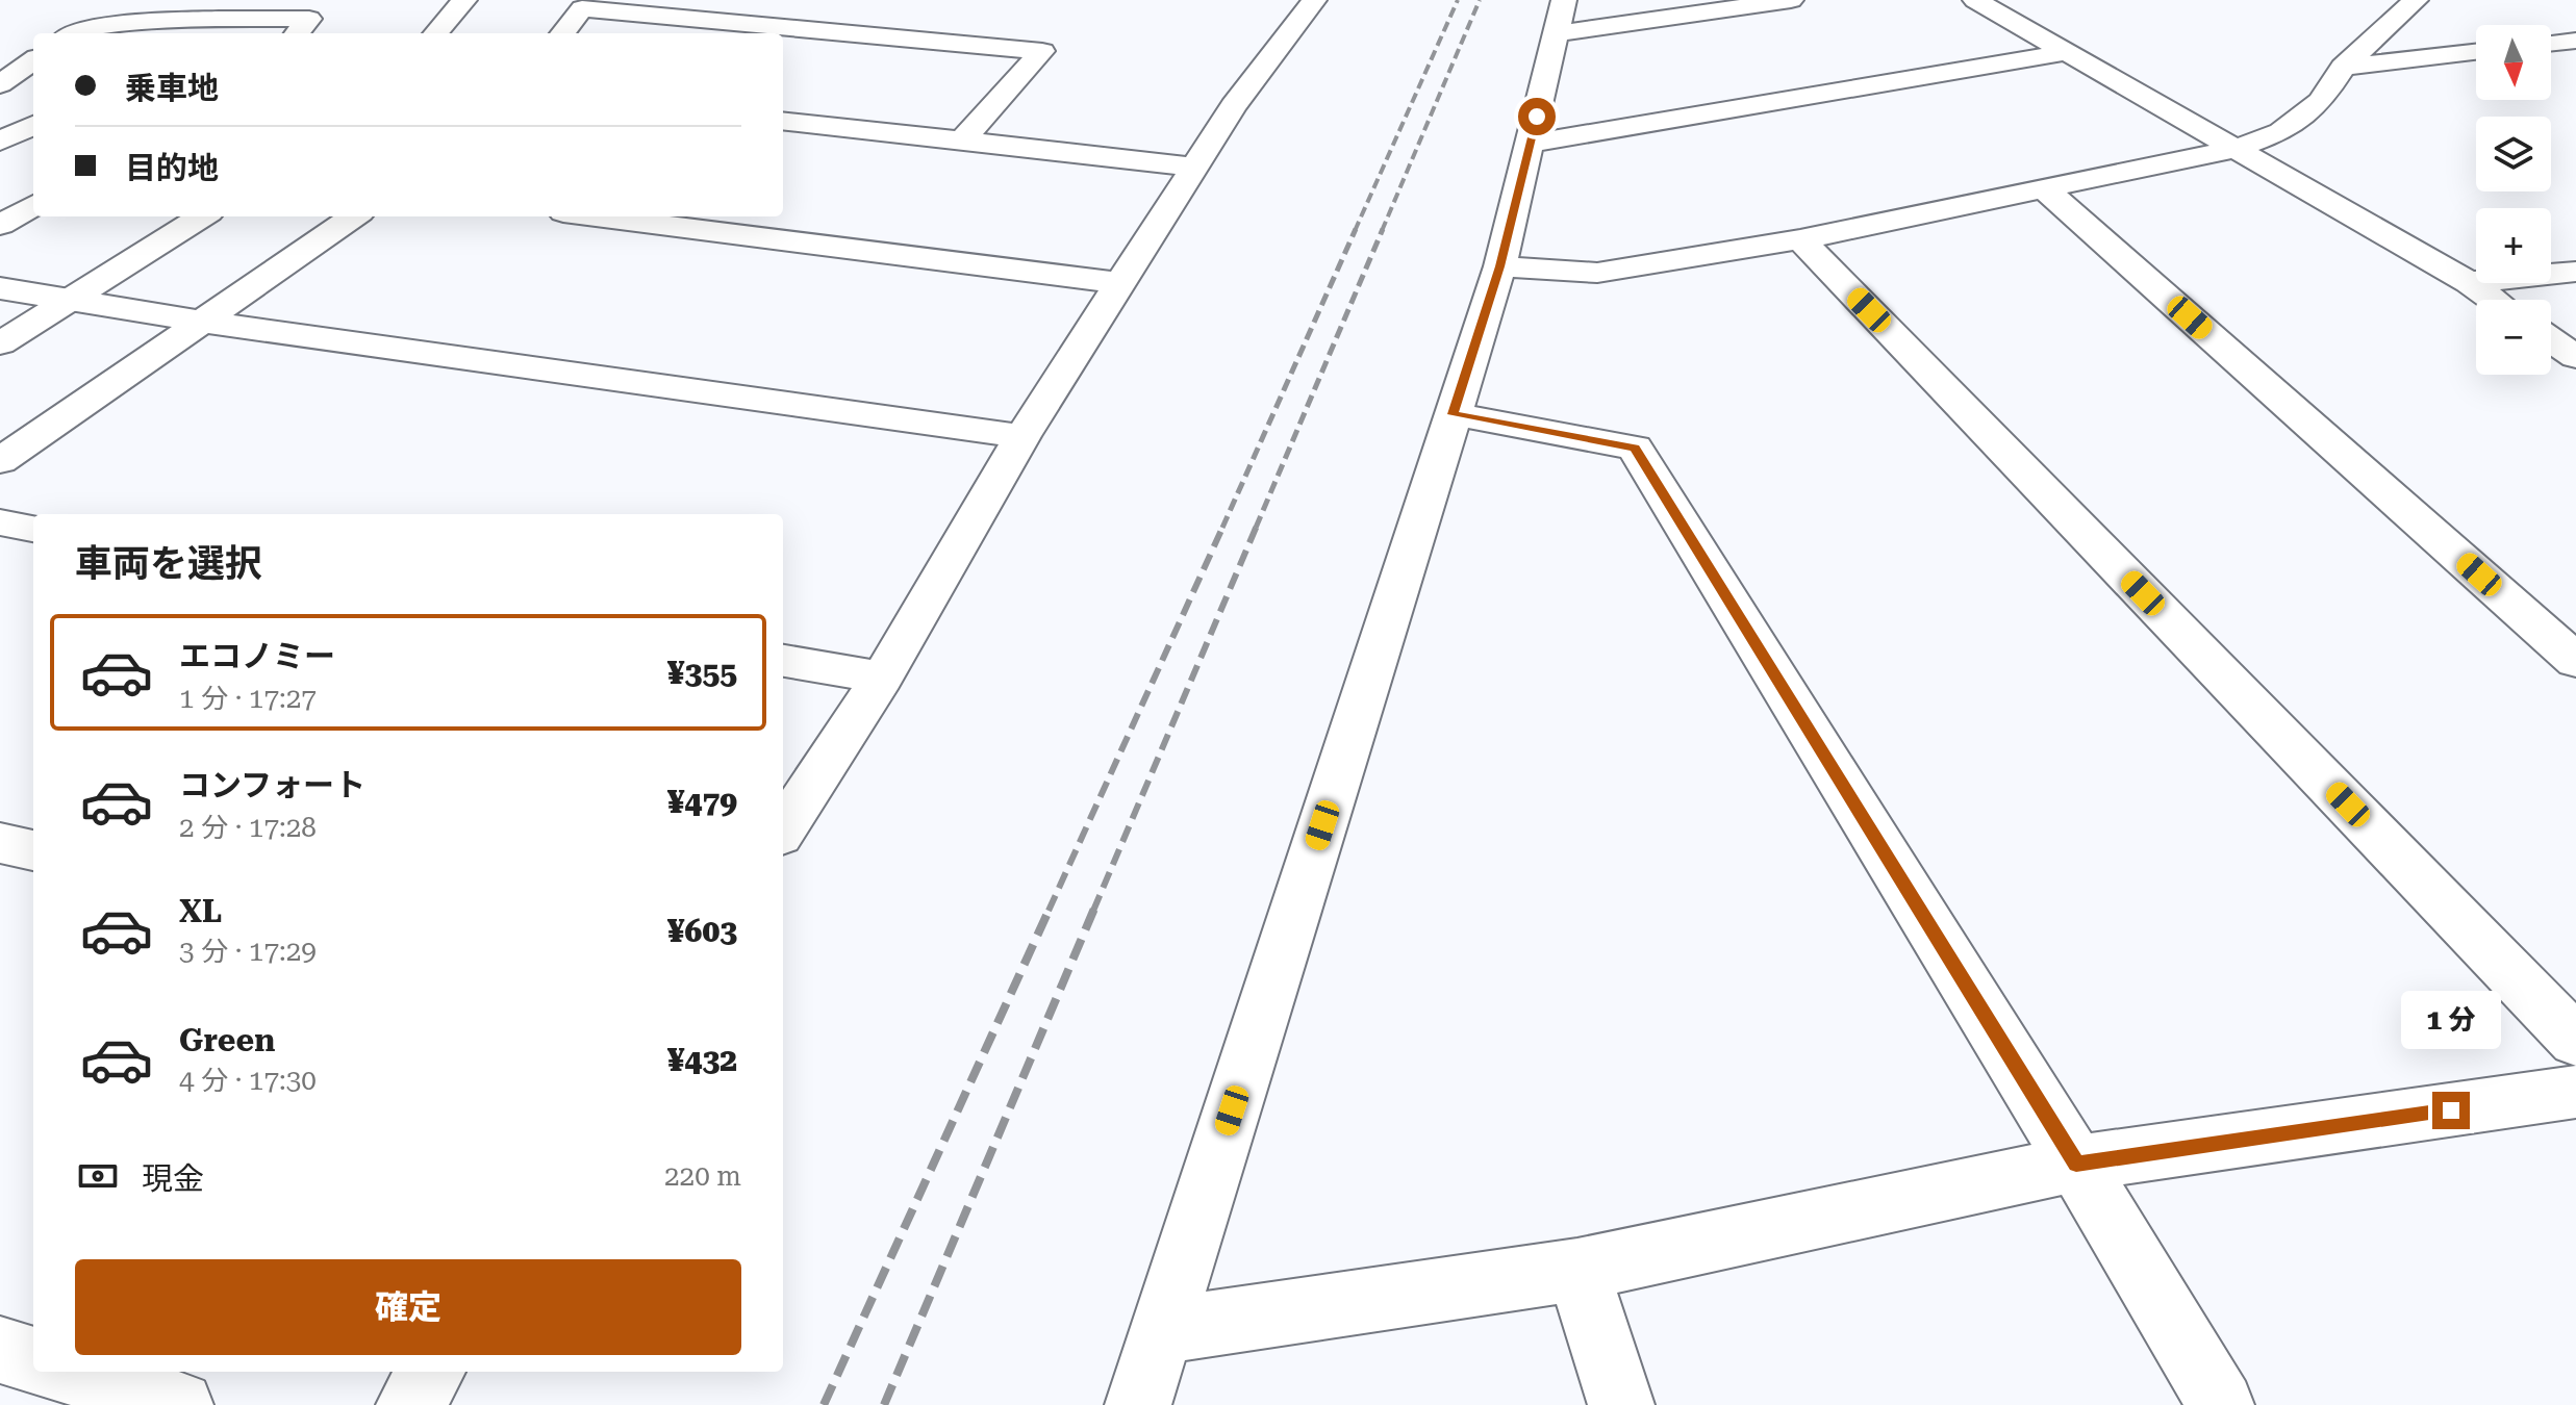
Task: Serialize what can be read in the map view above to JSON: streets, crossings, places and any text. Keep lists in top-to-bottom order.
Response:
{
  "north": "bottom",
  "page": {
    "map_buttons": ["+", "−"],
    "banner": ["乗車地", "目的地"],
    "heading": "車両を選択",
    "list": [
      {
        "name": "エコノミー",
        "note": "1 分 · 17:27",
        "value": "¥355"
      },
      {
        "name": "コンフォート",
        "note": "2 分 · 17:28",
        "value": "¥479"
      },
      {
        "name": "XL",
        "note": "3 分 · 17:29",
        "value": "¥603"
      },
      {
        "name": "Green",
        "note": "4 分 · 17:30",
        "value": "¥432"
      }
    ],
    "bubble": "1 分",
    "pay": ["現金", "220 m"],
    "buttons": "確定"
  }
}
